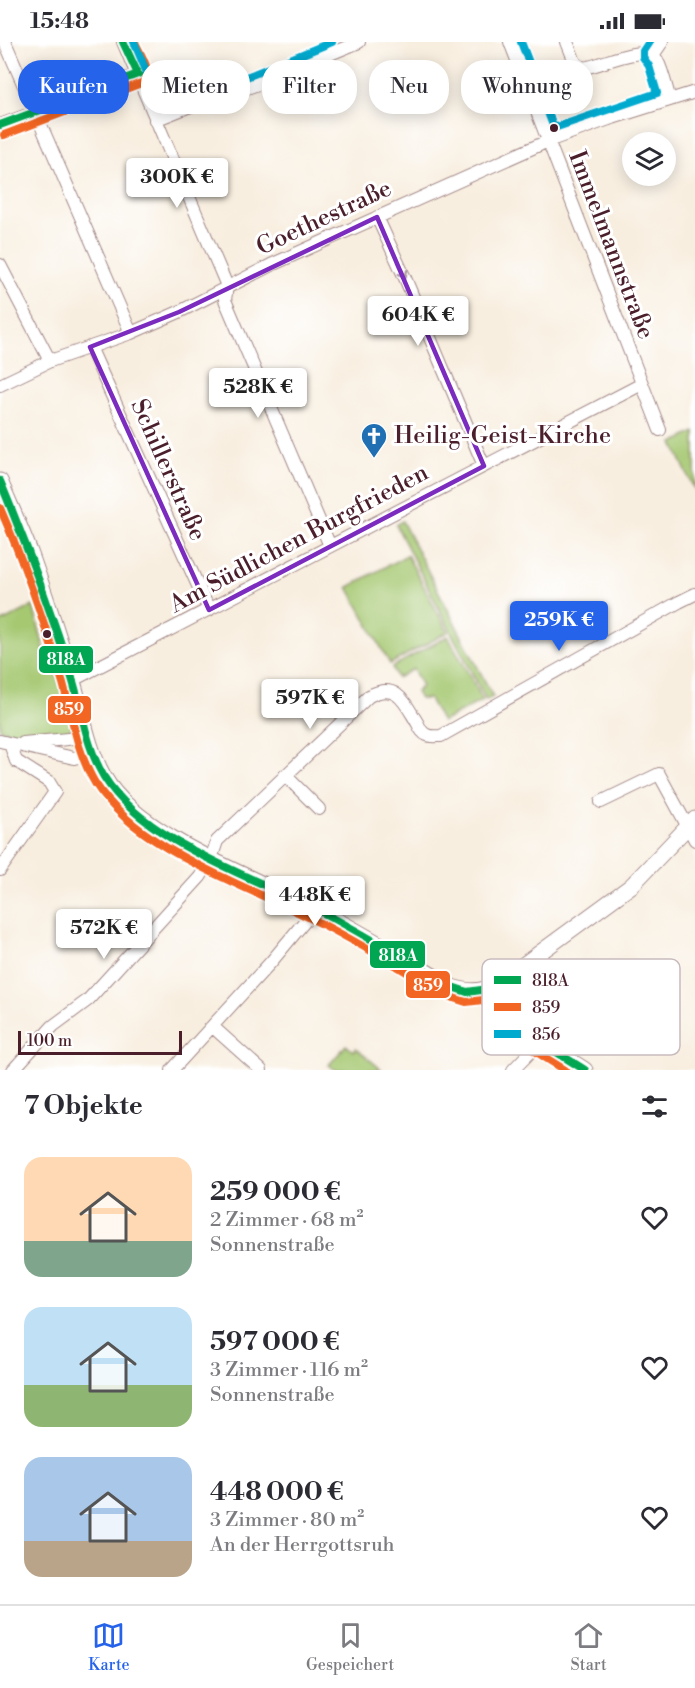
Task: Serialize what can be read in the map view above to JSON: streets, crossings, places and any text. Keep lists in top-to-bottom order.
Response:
{
  "streets": {
    "street": [
      "Goethestraße",
      "Immelmannstraße",
      "Schillerstraße",
      "Am Südlichen Burgfrieden"
    ]
  },
  "crossings": [
    ["Goethestraße", "Immelmannstraße"],
    ["Goethestraße", "Schillerstraße"],
    ["Immelmannstraße", "Am Südlichen Burgfrieden"],
    ["Schillerstraße", "Am Südlichen Burgfrieden"]
  ],
  "places": {
    "church": ["Heilig-Geist-Kirche"]
  },
  "lines": ["transit line 818A", "transit line 859", "transit line 856"],
  "legend": ["818A", "859", "856"],
  "scale_bar": "100 m",
  "page": {
    "status": "15:48",
    "chip": [
      "Kaufen",
      "Mieten",
      "Filter",
      "Neu",
      "Wohnung"
    ],
    "price": [
      "300K €",
      "604K €",
      "528K €",
      "259K €",
      "597K €",
      "448K €",
      "572K €"
    ],
    "scale": "100 m",
    "heading": "7 Objekte",
    "list": [
      {
        "name": "259 000 €",
        "note": "2 Zimmer · 68 m² · Sonnenstraße"
      },
      {
        "name": "597 000 €",
        "note": "3 Zimmer · 116 m² · Sonnenstraße"
      },
      {
        "name": "448 000 €",
        "note": "3 Zimmer · 80 m² · An der Herrgottsruh"
      }
    ],
    "tabs": ["Karte", "Gespeichert", "Start"]
  }
}
